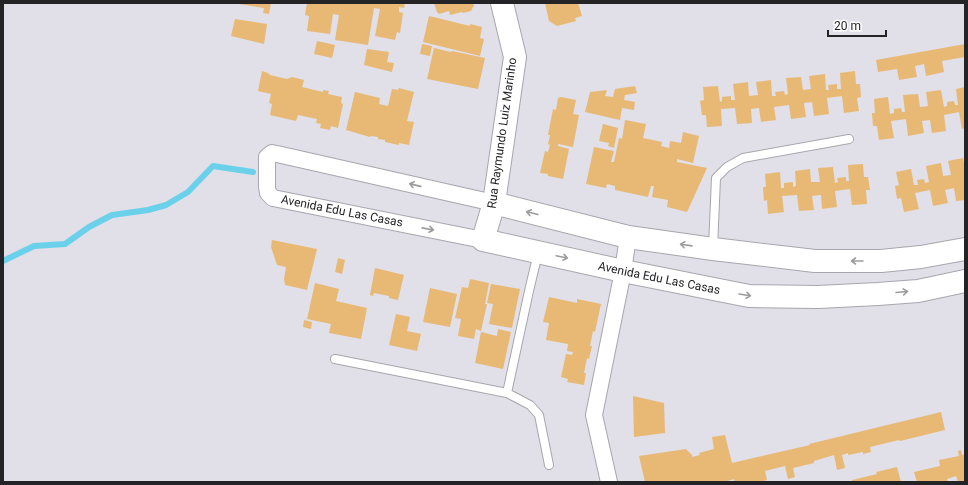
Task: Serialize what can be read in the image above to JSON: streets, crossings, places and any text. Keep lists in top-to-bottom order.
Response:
{
  "streets": {
    "street": ["Rua Raymundo Luiz Marinho", "Avenida Edu Las Casas"]
  },
  "crossings": [
    ["Rua Raymundo Luiz Marinho", "Avenida Edu Las Casas"]
  ],
  "scale_bar": "20 m"
}
